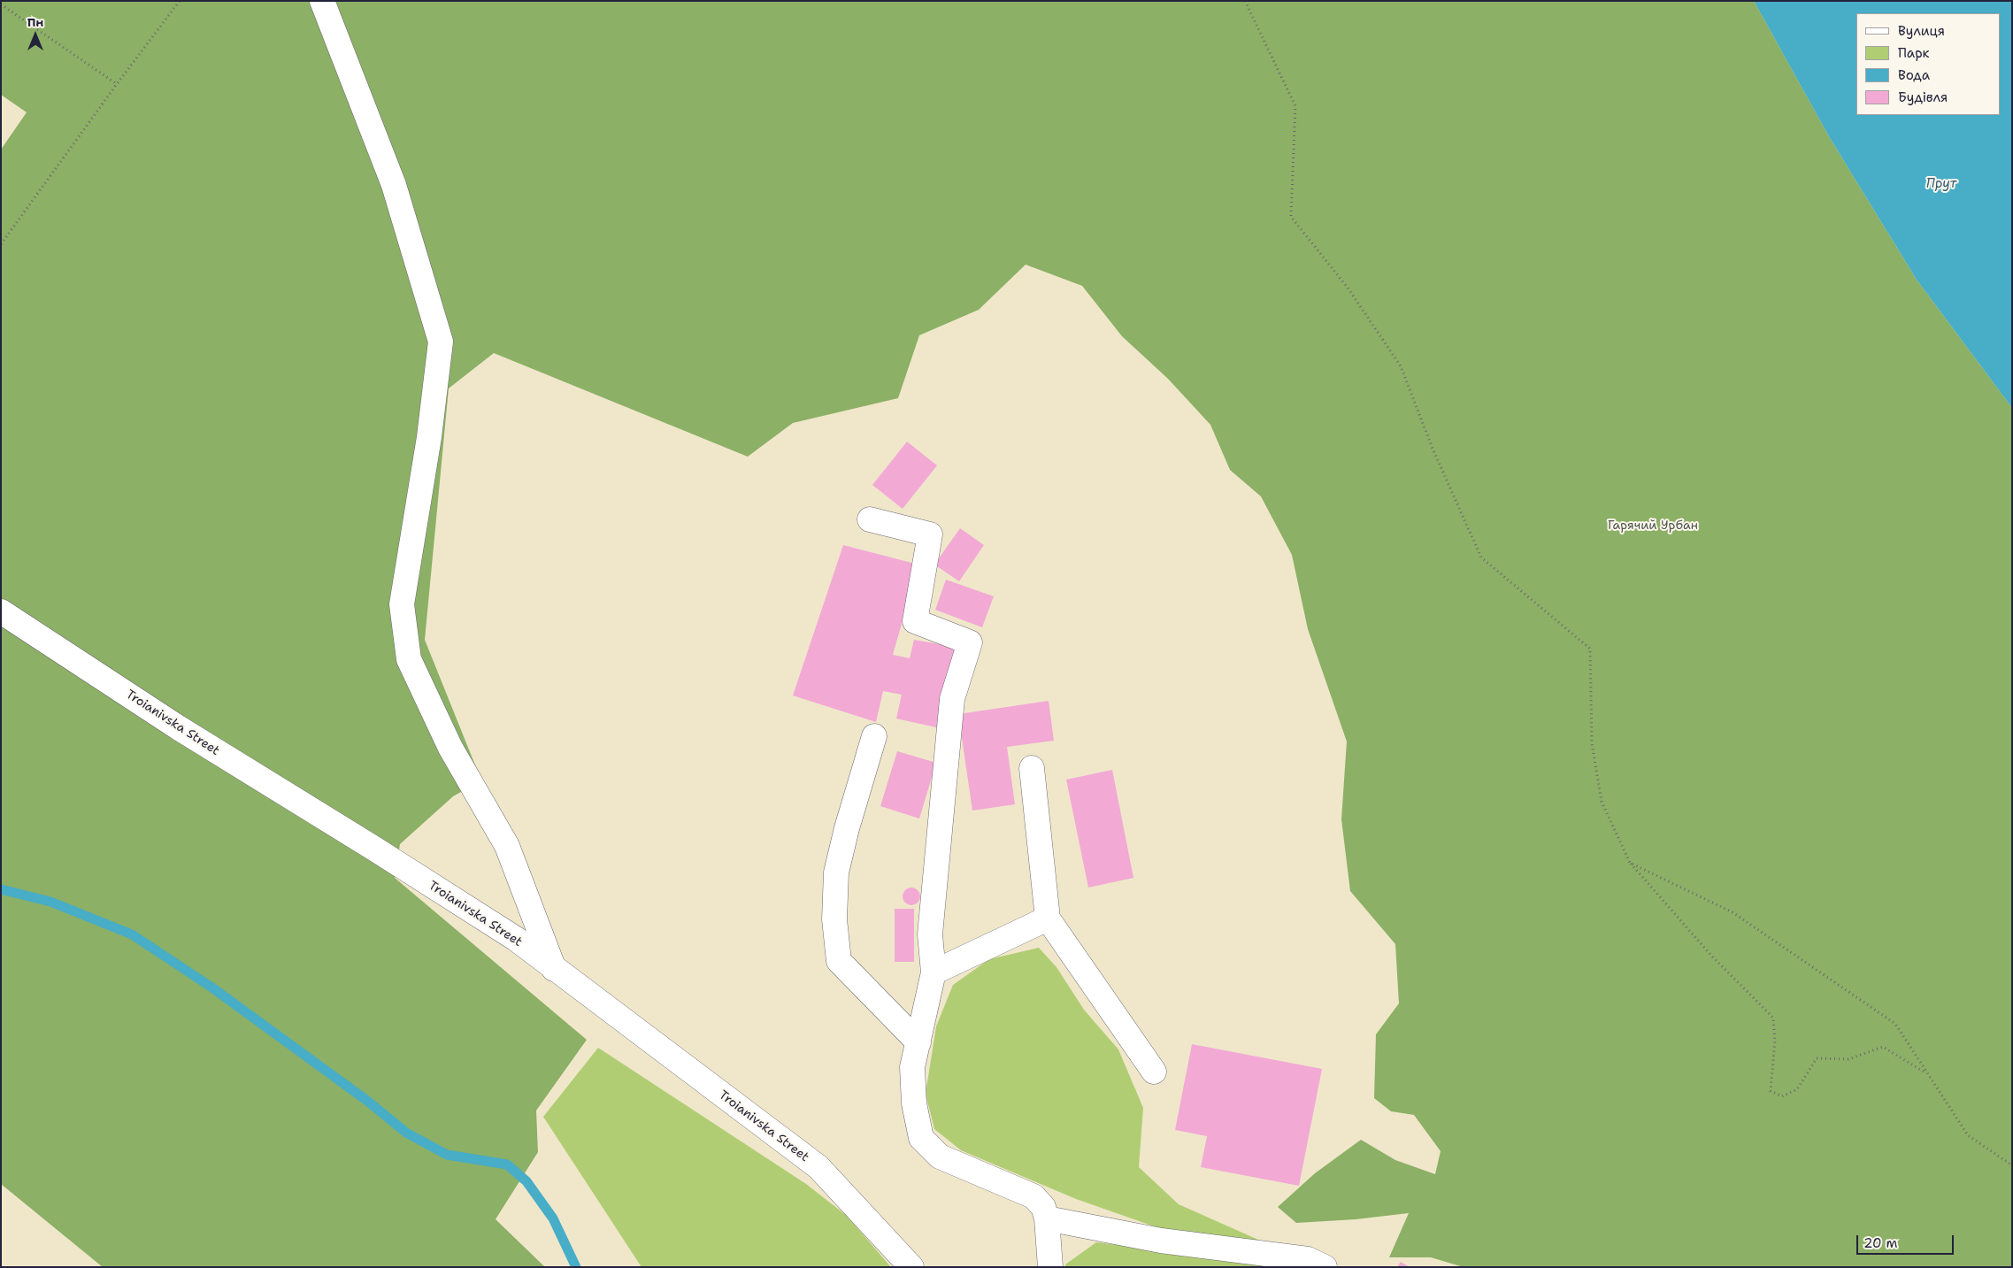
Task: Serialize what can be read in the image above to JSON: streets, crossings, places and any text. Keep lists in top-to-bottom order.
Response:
{
  "streets": {
    "street": ["Troianivska Street"]
  },
  "water": ["Прут"],
  "parks": ["Гарячий Урбан"],
  "legend": [
    "Вулиця",
    "Парк",
    "Вода",
    "Будівля"
  ],
  "scale_bar": "20 m",
  "north": "top"
}
